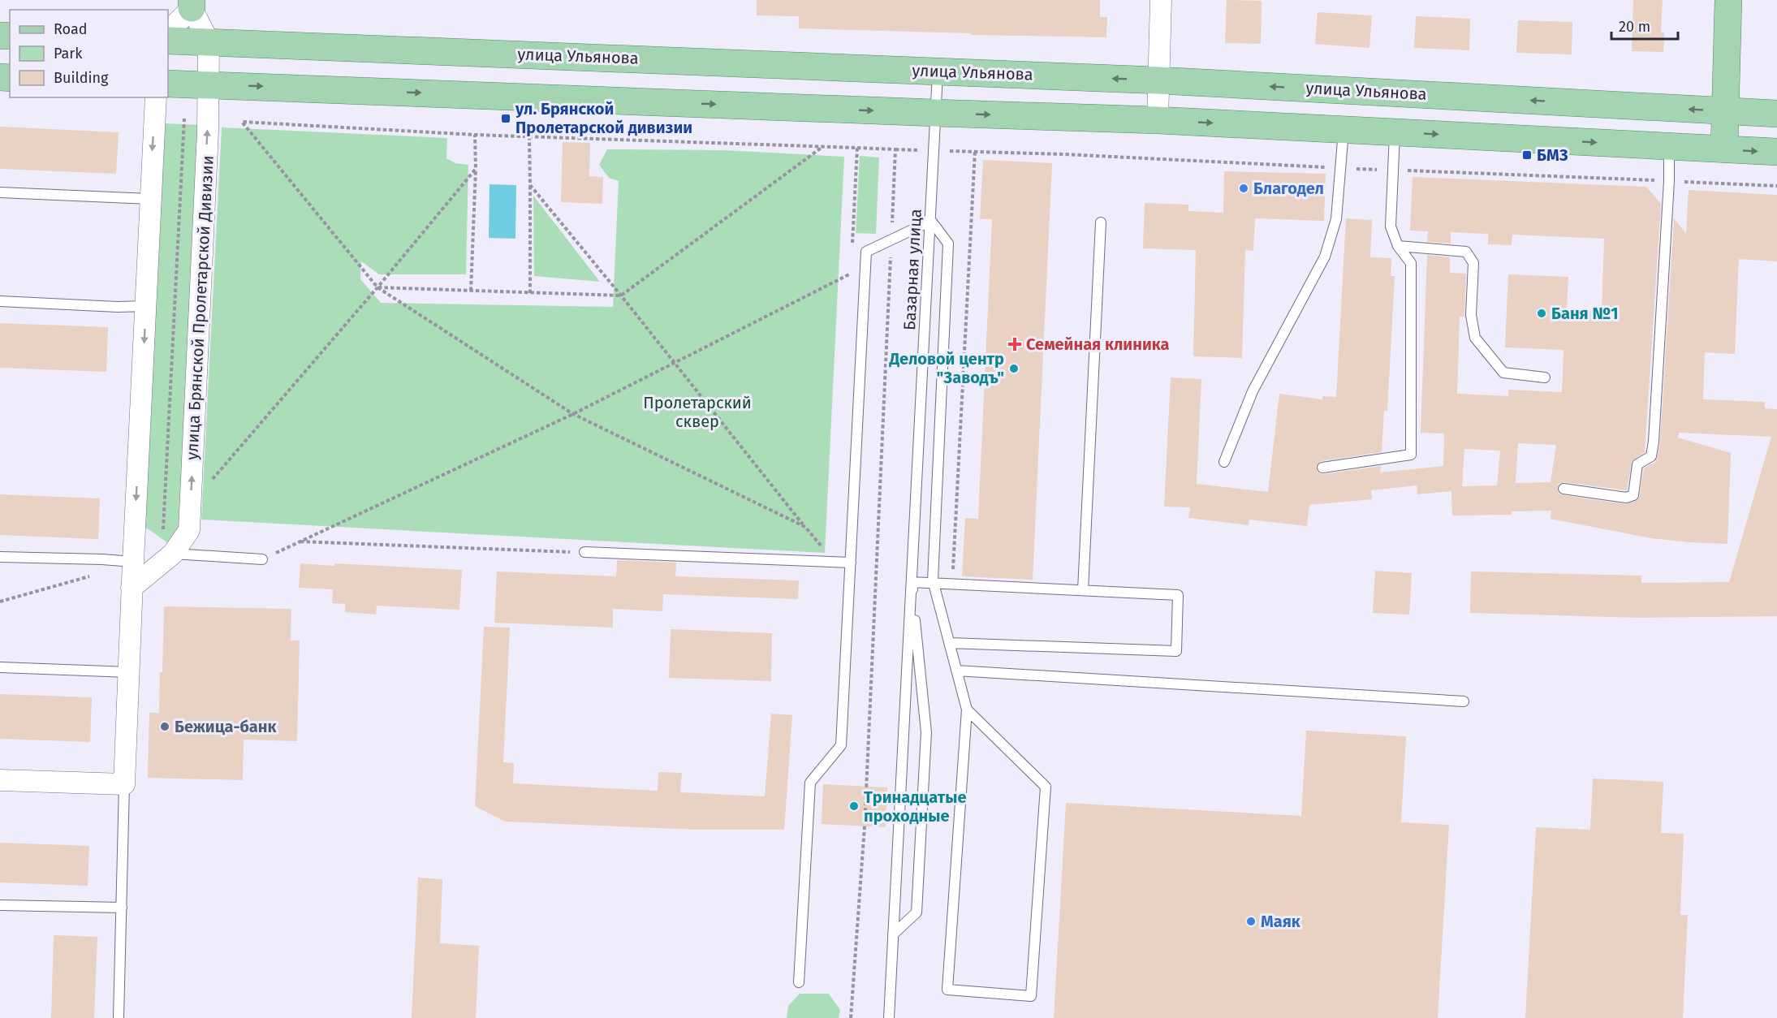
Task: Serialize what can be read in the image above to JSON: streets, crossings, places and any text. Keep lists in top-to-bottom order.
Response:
{
  "streets": {
    "main road": ["улица Ульянова"],
    "street": ["улица Брянской Пролетарской Дивизии"],
    "lane": ["Базарная улица"]
  },
  "crossings": [
    ["улица Ульянова", "Базарная улица"],
    ["улица Ульянова", "улица Брянской Пролетарской Дивизии"]
  ],
  "parks": ["Пролетарский сквер"],
  "places": {
    "transit": ["ул. Брянской Пролетарской дивизии", "БМЗ"],
    "other": [
      "Благодел",
      "Баня №1",
      "Деловой центр \"Заводъ\"",
      "Бежица-банк",
      "Тринадцатые проходные",
      "Маяк"
    ],
    "health": ["Семейная клиника"]
  },
  "legend": ["Road", "Park", "Building"],
  "scale_bar": "20 m"
}
